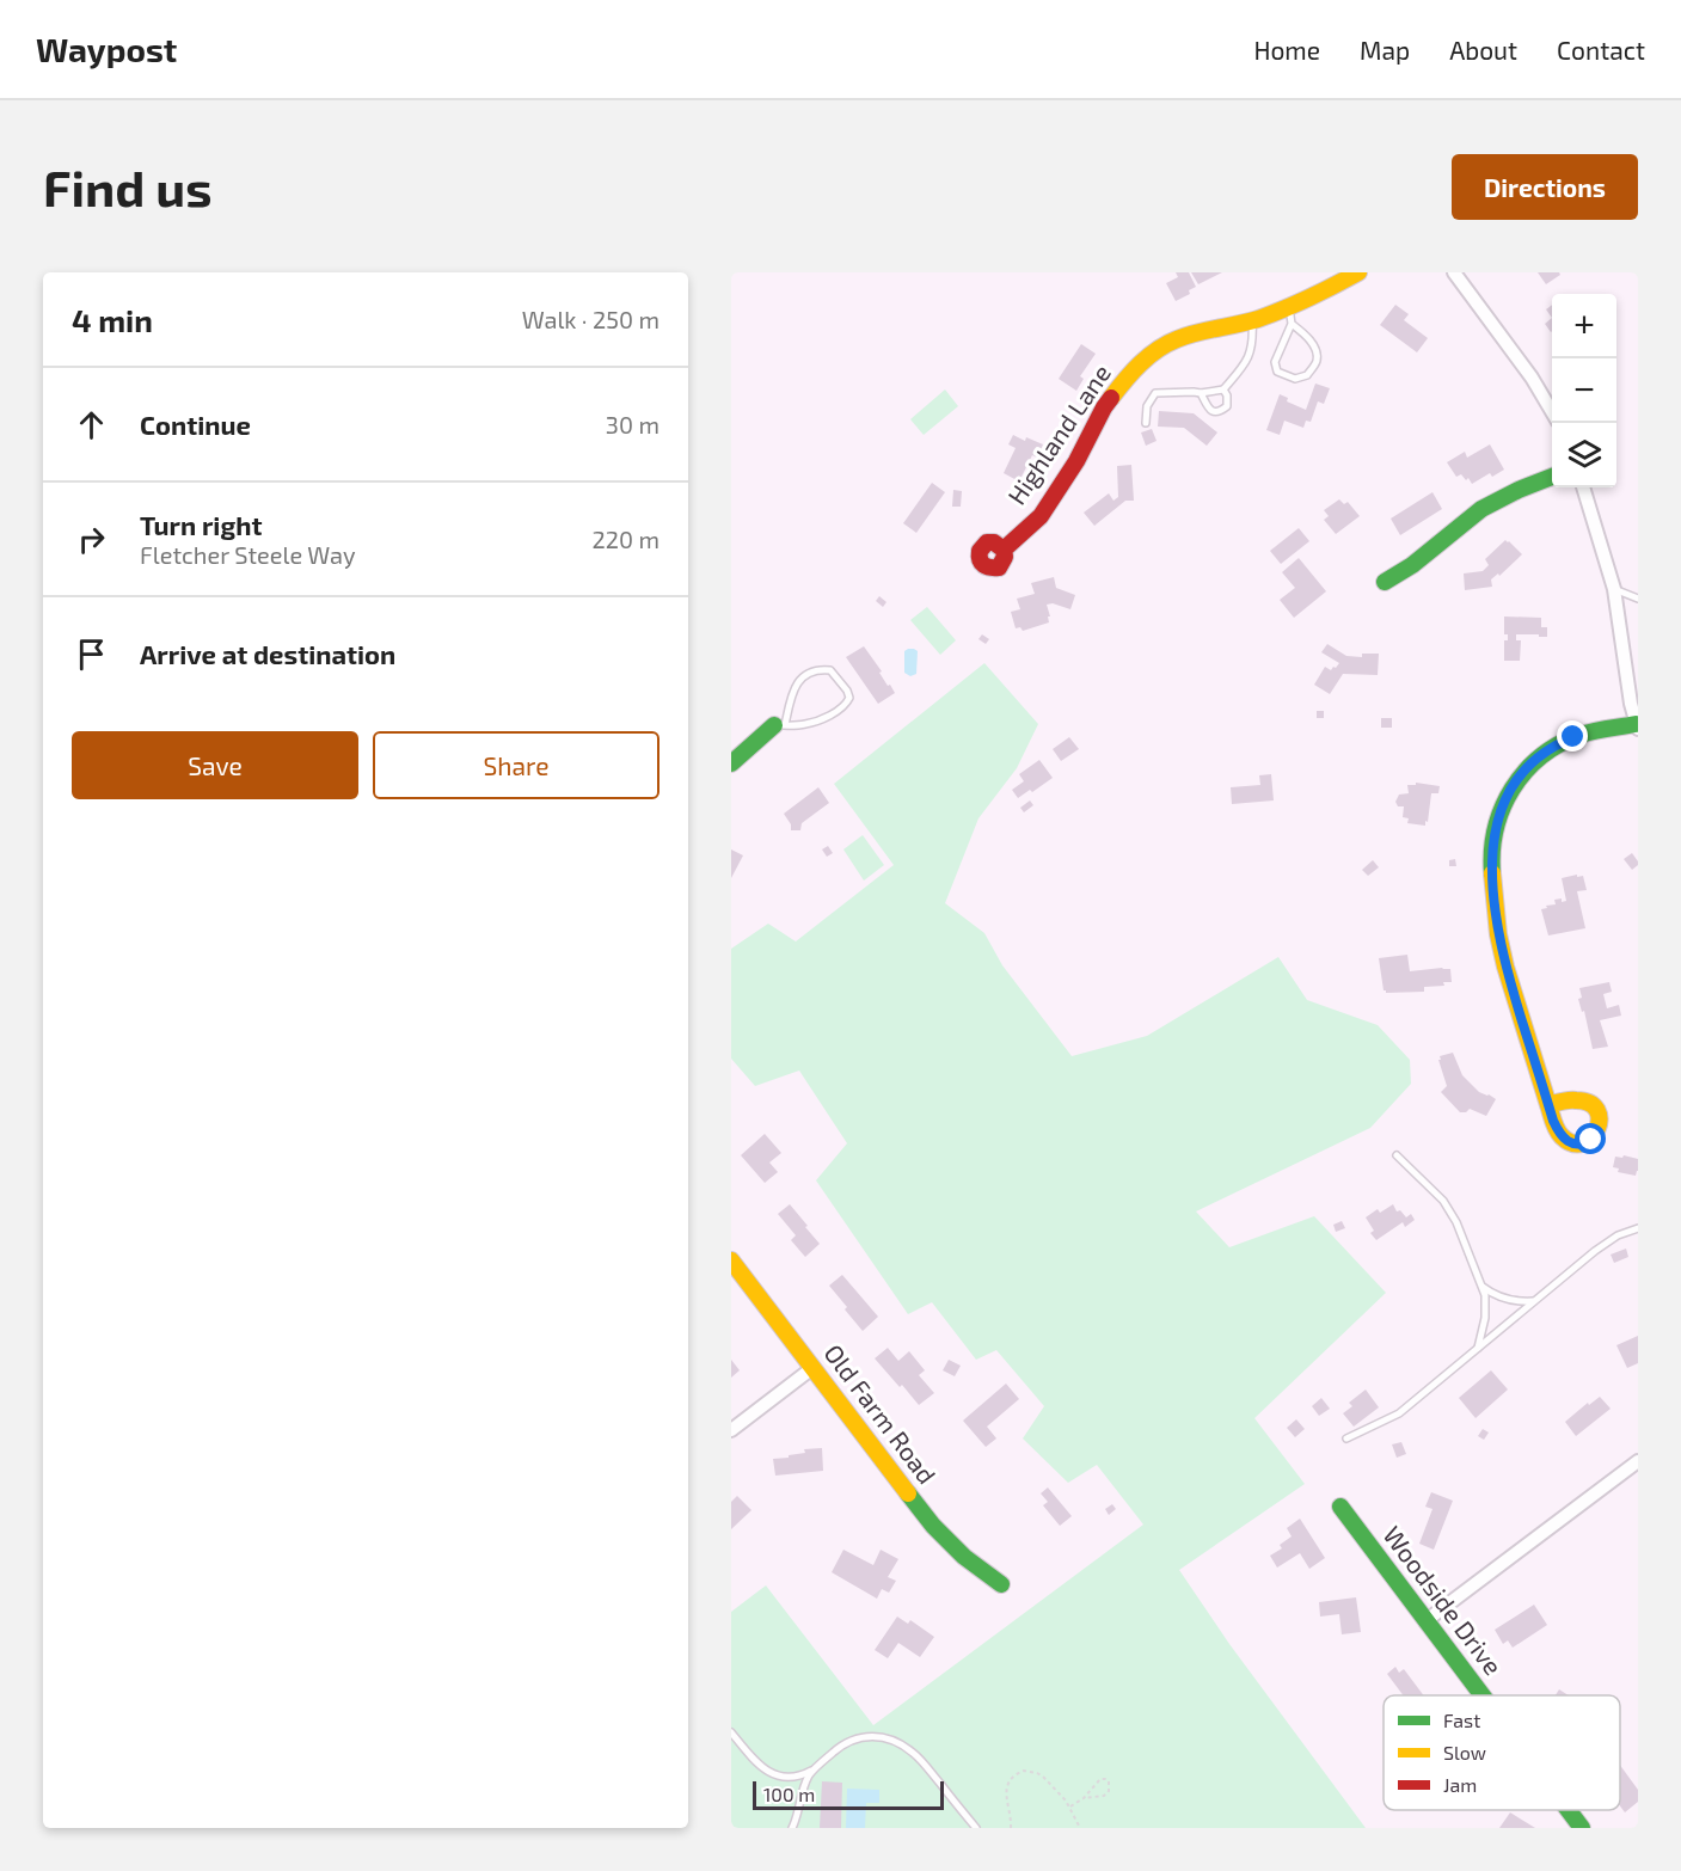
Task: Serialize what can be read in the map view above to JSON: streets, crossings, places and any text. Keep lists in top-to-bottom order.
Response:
{
  "streets": {
    "street": ["Highland Lane", "Old Farm Road", "Woodside Drive"]
  },
  "legend": ["Fast", "Slow", "Jam"],
  "scale_bar": "100 m",
  "page": {
    "header": "Waypost",
    "nav": [
      "Home",
      "Map",
      "About",
      "Contact"
    ],
    "buttons": [
      "Directions",
      ["Save", "Share"]
    ],
    "title": "Find us",
    "heading": ["4 min", "Walk · 250 m"],
    "map_buttons": ["+", "−"],
    "list": [
      ["Continue", "30 m"],
      ["Turn right", "Fletcher Steele Way", "220 m"],
      "Arrive at destination"
    ],
    "scale": "100 m"
  }
}
